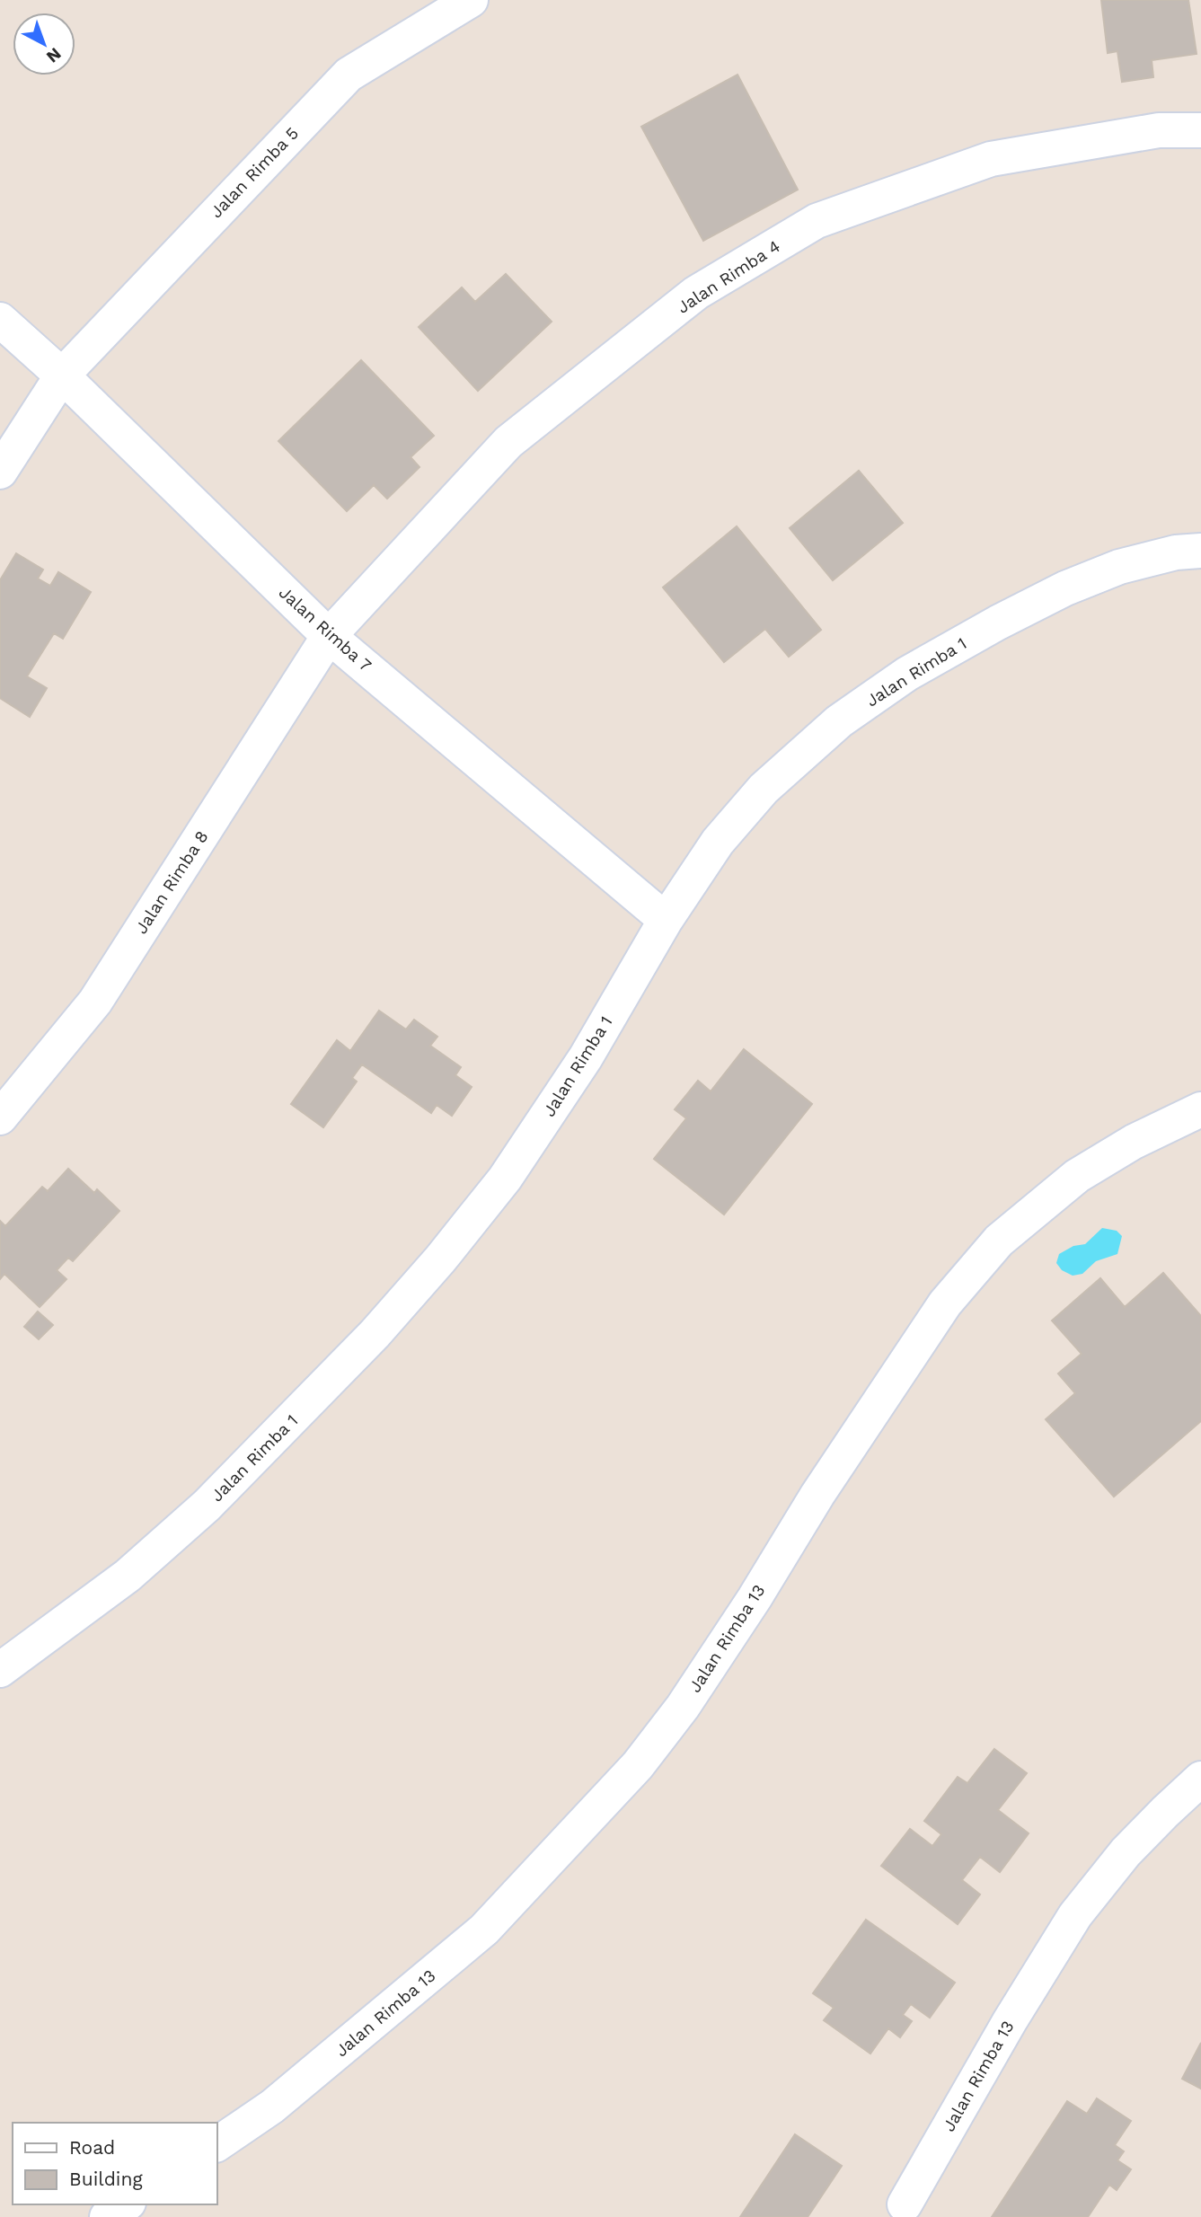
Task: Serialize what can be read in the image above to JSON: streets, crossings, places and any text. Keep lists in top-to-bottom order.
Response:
{
  "streets": {
    "street": [
      "Jalan Rimba 5",
      "Jalan Rimba 4",
      "Jalan Rimba 7",
      "Jalan Rimba 1",
      "Jalan Rimba 8",
      "Jalan Rimba 13"
    ]
  },
  "crossings": [
    ["Jalan Rimba 5", "Jalan Rimba 7"],
    ["Jalan Rimba 4", "Jalan Rimba 7"],
    ["Jalan Rimba 4", "Jalan Rimba 8"],
    ["Jalan Rimba 7", "Jalan Rimba 1"],
    ["Jalan Rimba 7", "Jalan Rimba 8"]
  ],
  "legend": ["Road", "Building"],
  "north": "bottom right"
}
